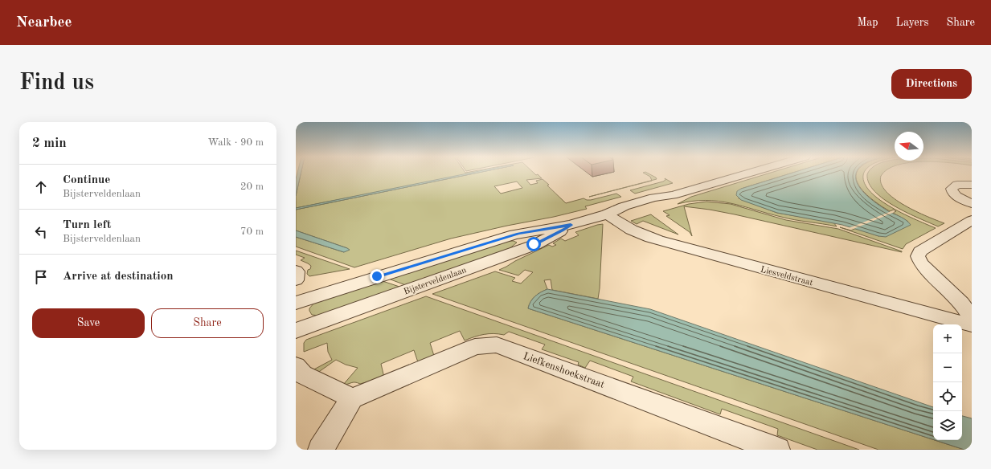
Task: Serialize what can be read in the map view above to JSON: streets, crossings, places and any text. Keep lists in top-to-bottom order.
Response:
{
  "streets": {
    "street": ["Liesveldstraat", "Bijsterveldenlaan", "Liefkenshoekstraat"]
  },
  "crossings": [
    ["Liesveldstraat", "Bijsterveldenlaan"]
  ],
  "north": "left",
  "page": {
    "header": "Nearbee",
    "nav": ["Map", "Layers", "Share"],
    "buttons": [
      "Directions",
      ["Save", "Share"]
    ],
    "title": "Find us",
    "heading": ["2 min", "Walk · 90 m"],
    "list": [
      ["Continue", "Bijsterveldenlaan", "20 m"],
      ["Turn left", "Bijsterveldenlaan", "70 m"],
      "Arrive at destination"
    ],
    "map_buttons": ["+", "−"]
  }
}
